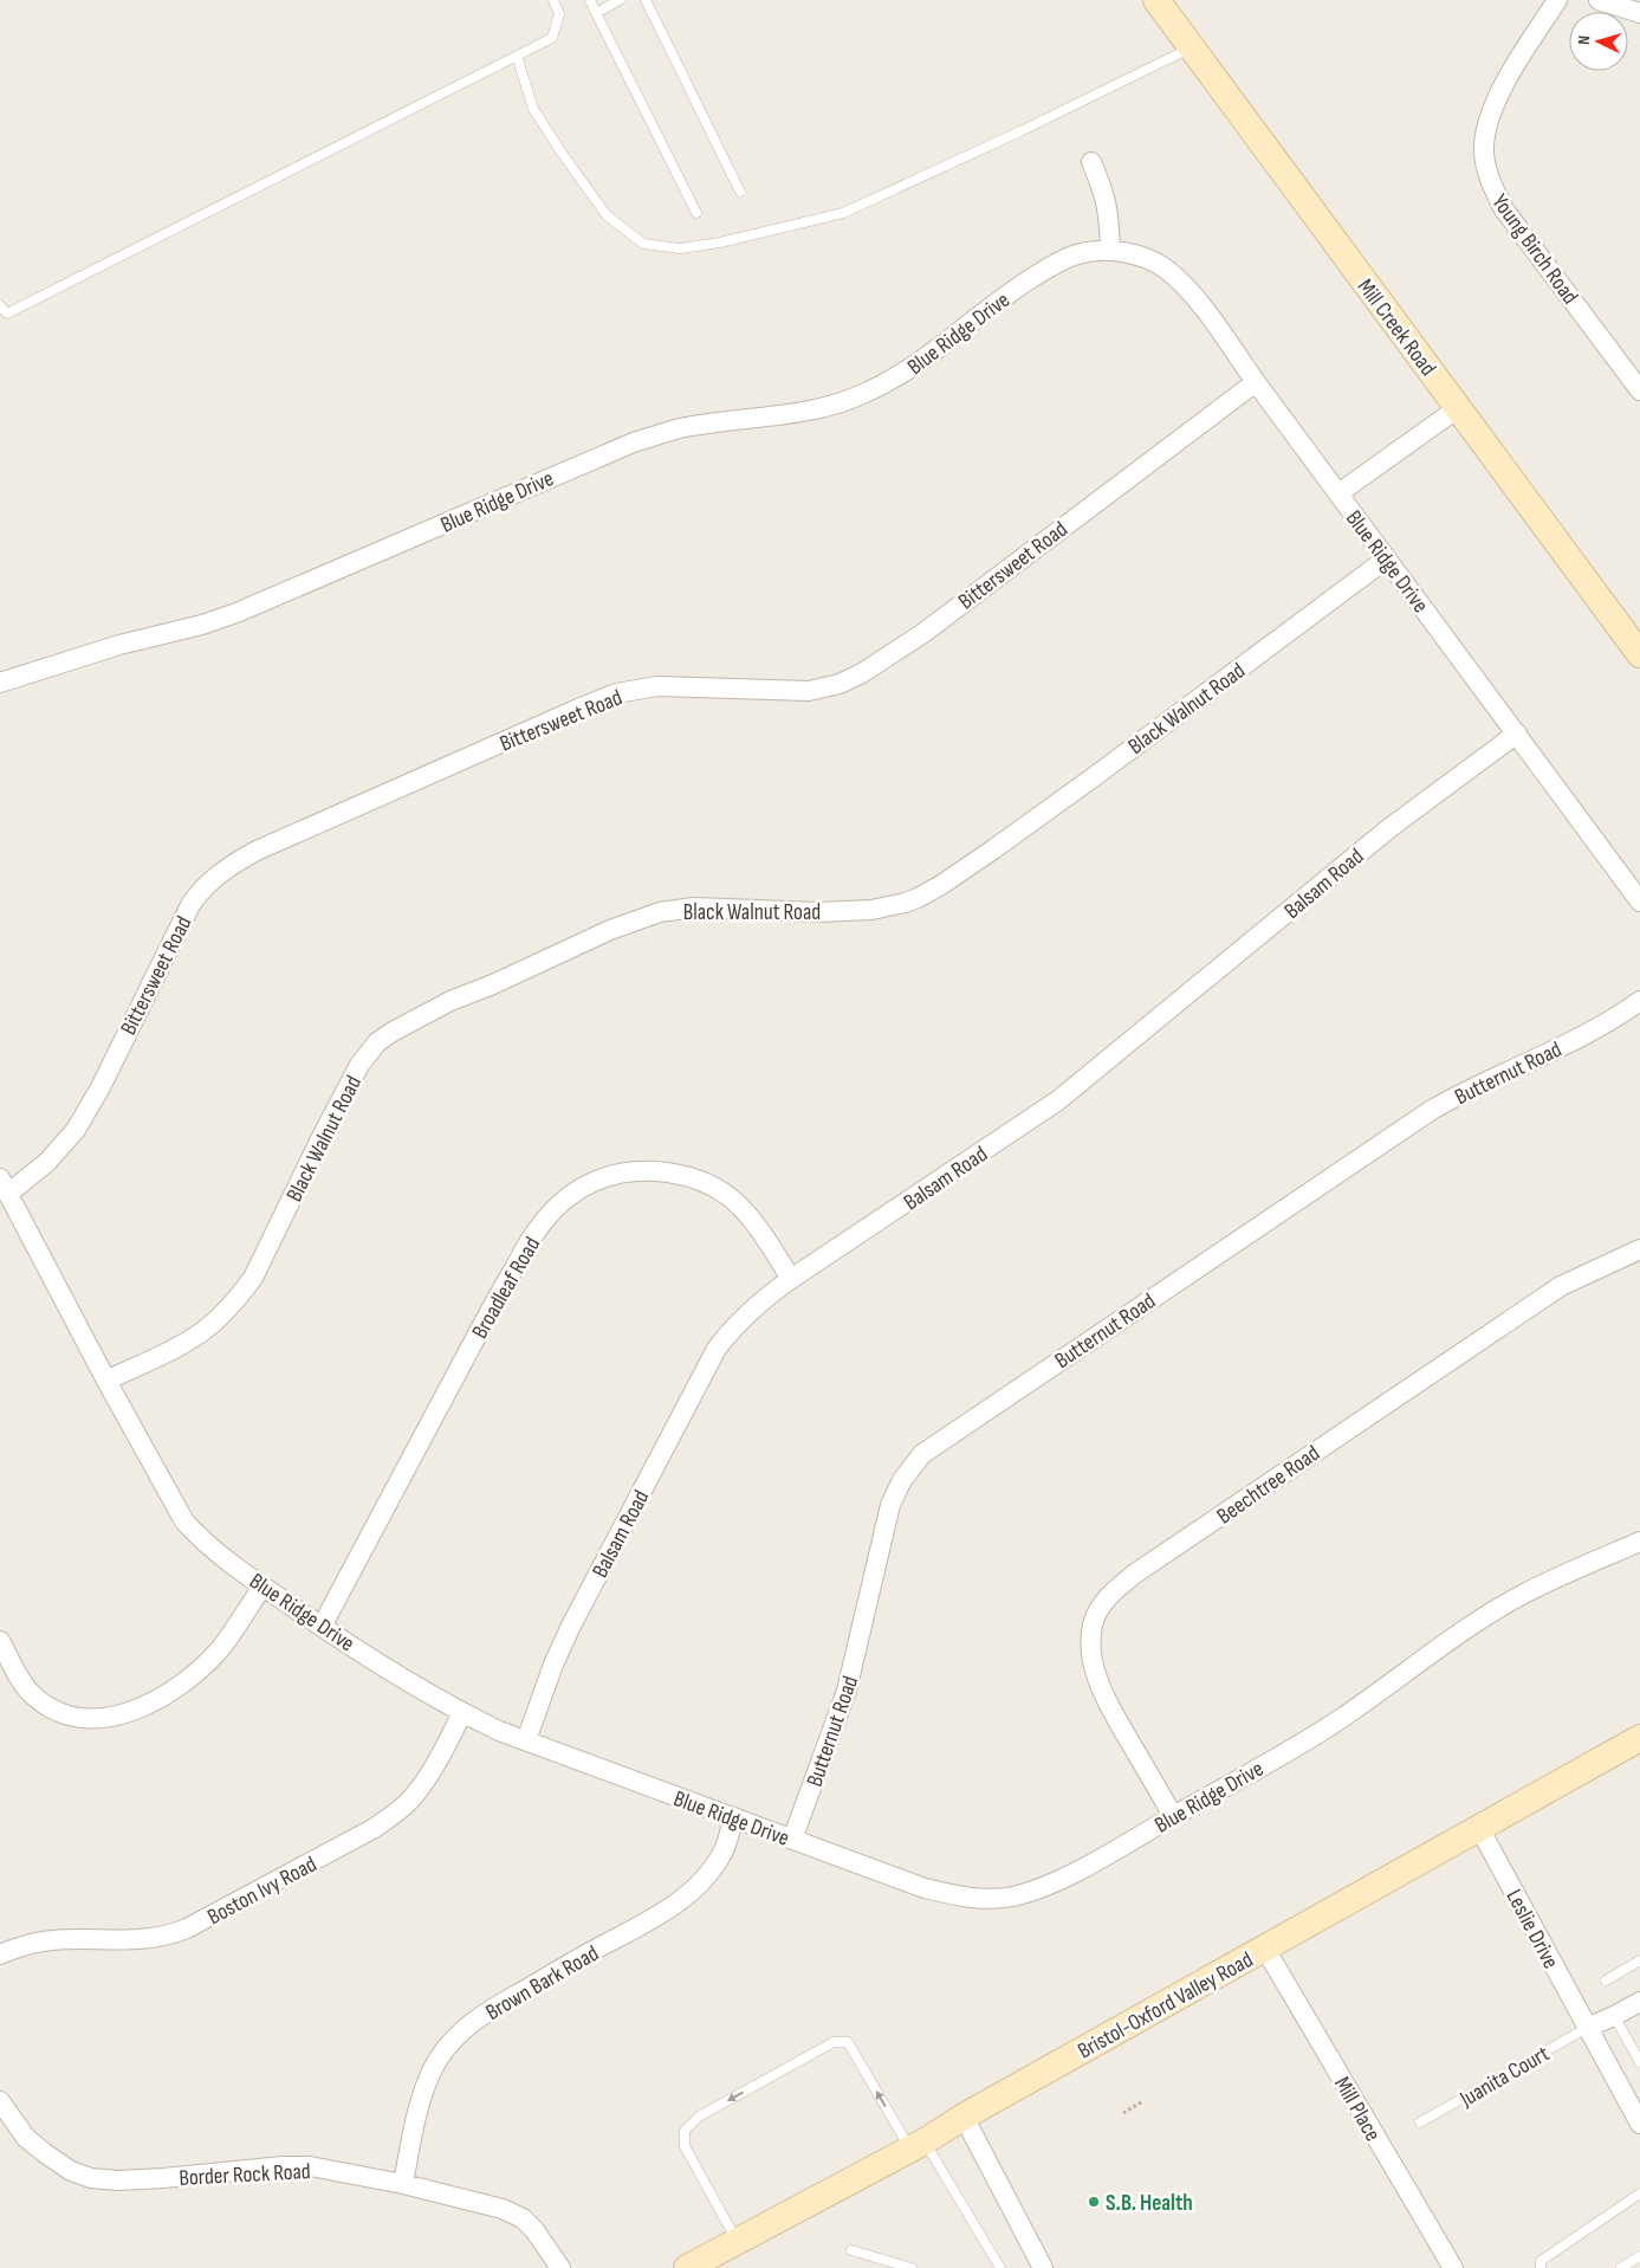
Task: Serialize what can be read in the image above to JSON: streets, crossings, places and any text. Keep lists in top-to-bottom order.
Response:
{
  "streets": {
    "main road": ["Mill Creek Road", "Bristol-Oxford Valley Road"],
    "street": [
      "Young Birch Road",
      "Blue Ridge Drive",
      "Bittersweet Road",
      "Black Walnut Road",
      "Balsam Road",
      "Butternut Road",
      "Broadleaf Road",
      "Beechtree Road",
      "Boston Ivy Road",
      "Leslie Drive",
      "Brown Bark Road",
      "Mill Place",
      "Border Rock Road"
    ],
    "lane": ["Juanita Court"]
  },
  "crossings": [
    ["Blue Ridge Drive", "Bittersweet Road"],
    ["Blue Ridge Drive", "Black Walnut Road"],
    ["Blue Ridge Drive", "Balsam Road"],
    ["Blue Ridge Drive", "Butternut Road"],
    ["Blue Ridge Drive", "Broadleaf Road"],
    ["Blue Ridge Drive", "Beechtree Road"],
    ["Blue Ridge Drive", "Boston Ivy Road"],
    ["Blue Ridge Drive", "Brown Bark Road"],
    ["Balsam Road", "Broadleaf Road"],
    ["Leslie Drive", "Bristol-Oxford Valley Road"],
    ["Leslie Drive", "Juanita Court"],
    ["Brown Bark Road", "Border Rock Road"],
    ["Bristol-Oxford Valley Road", "Mill Place"]
  ],
  "places": ["S.B. Health"],
  "north": "left"
}
